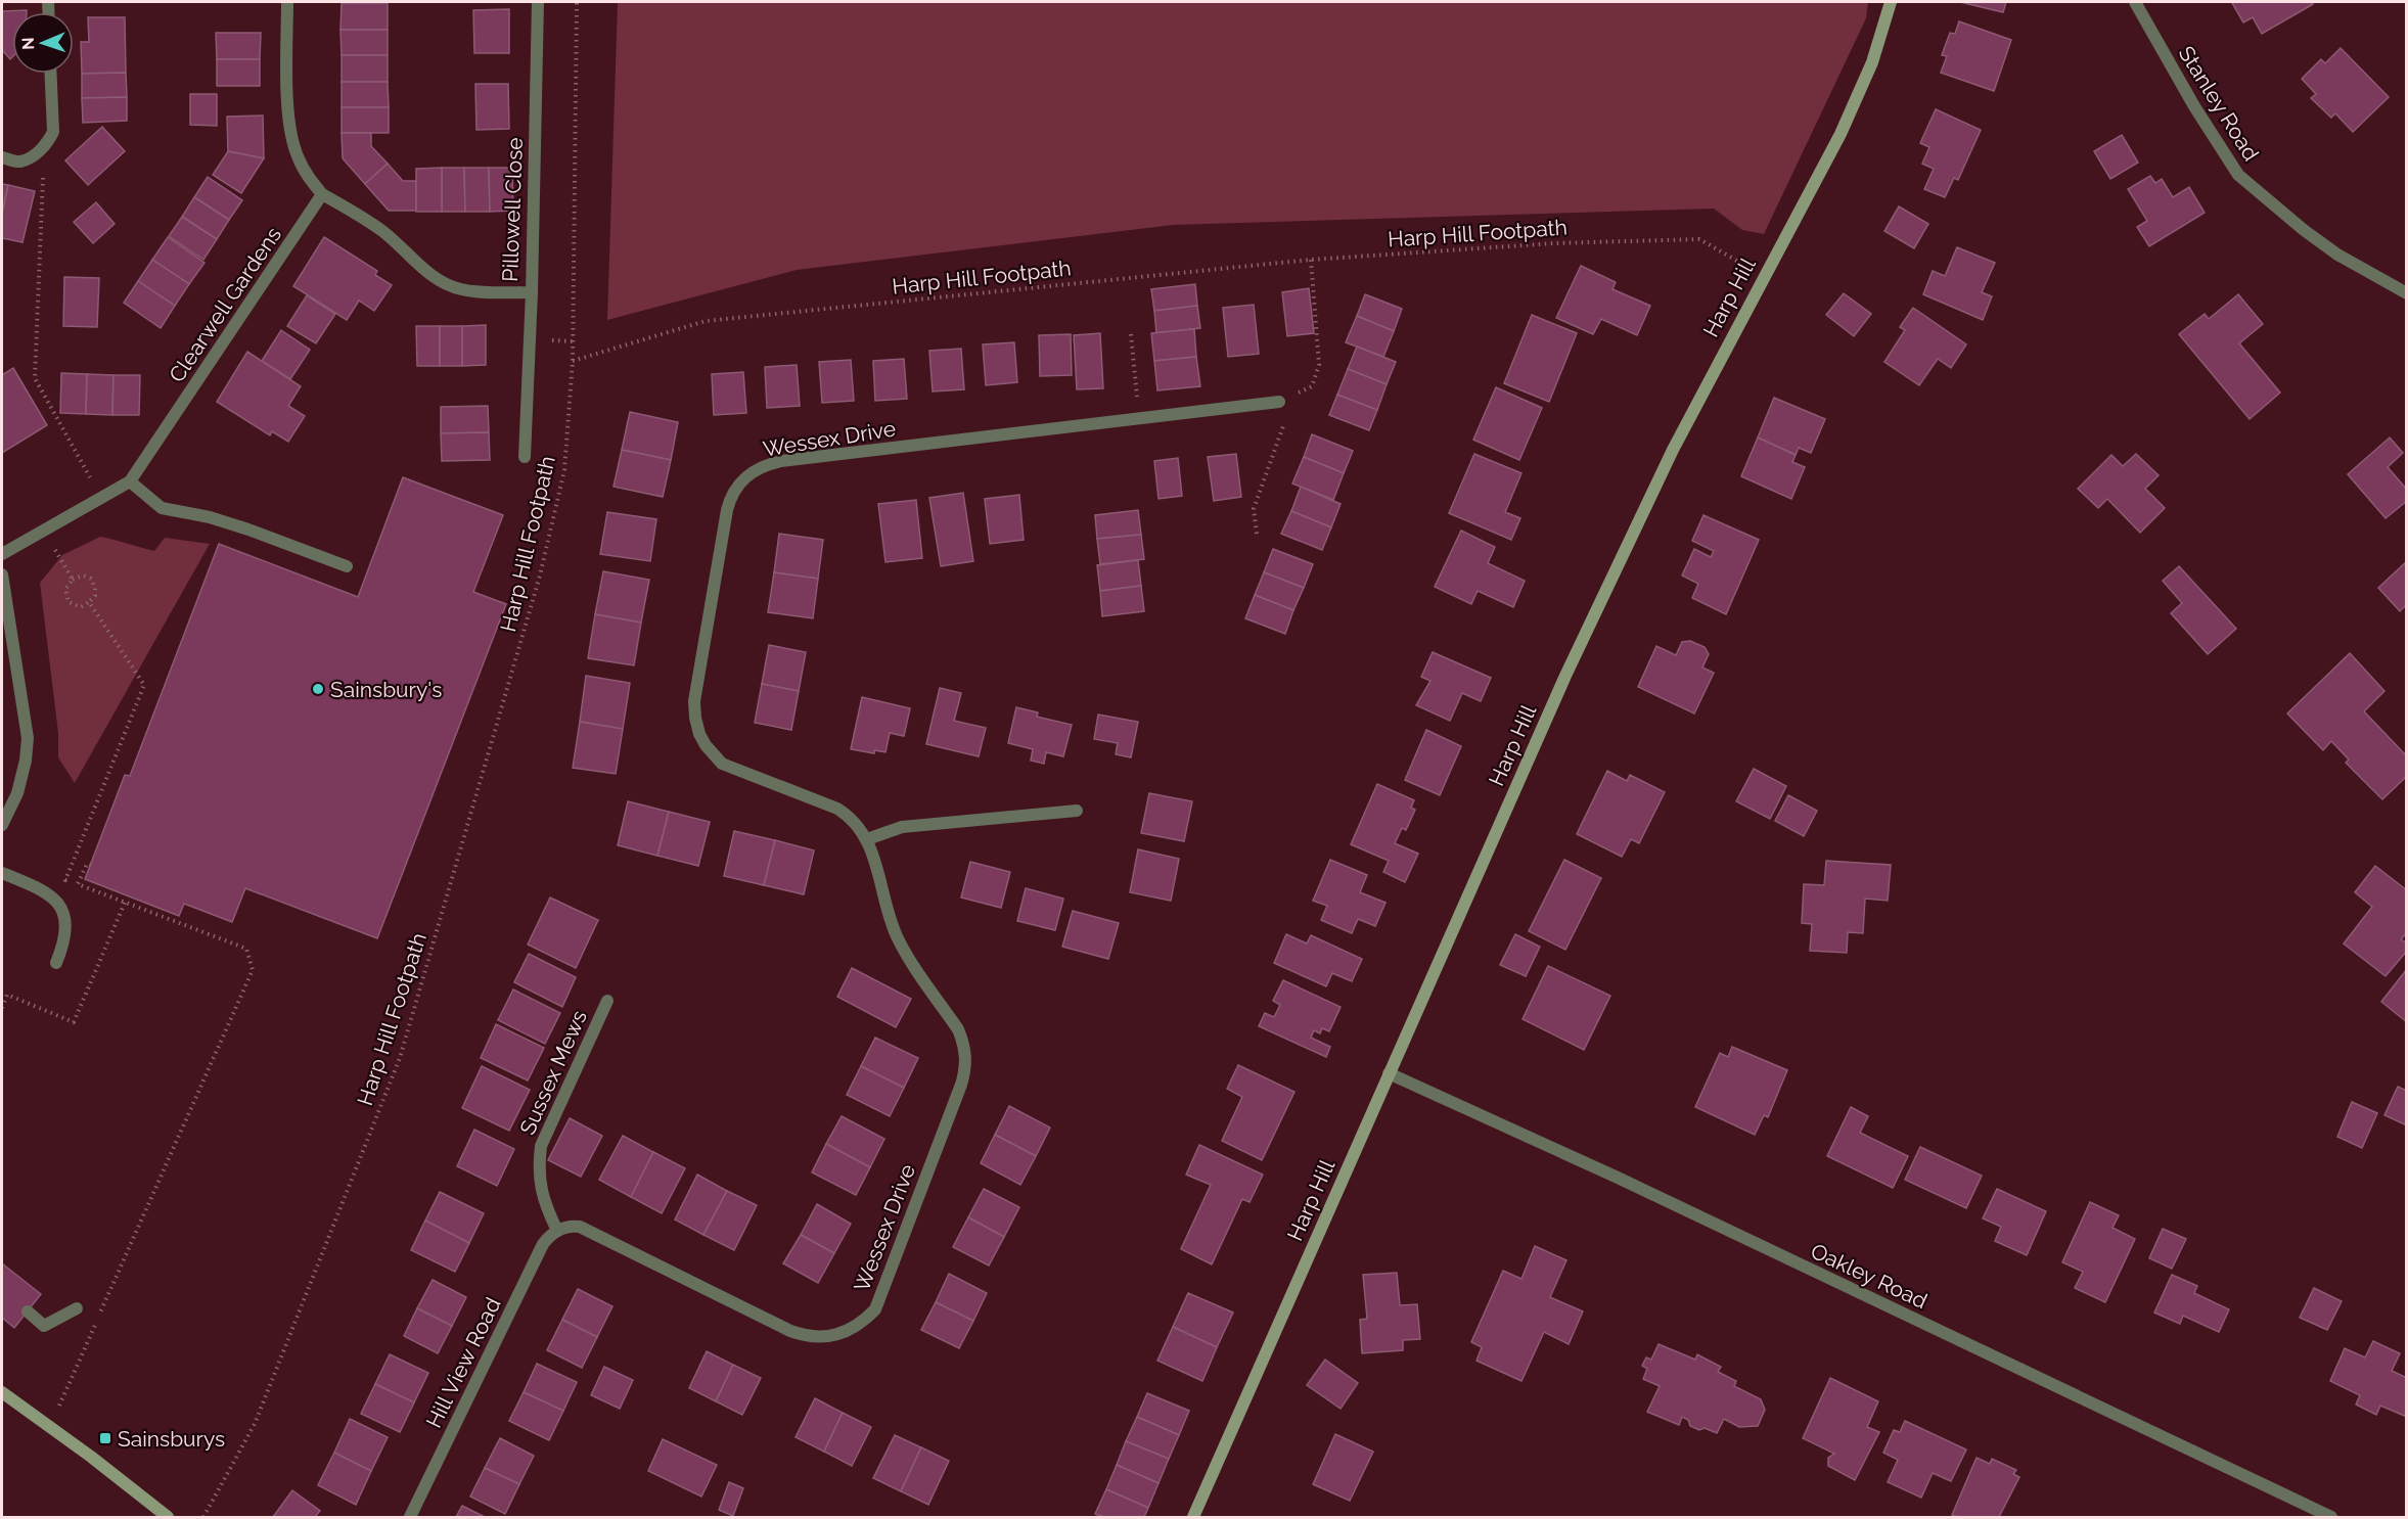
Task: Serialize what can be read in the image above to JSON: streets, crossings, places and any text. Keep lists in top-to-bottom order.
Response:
{
  "streets": {
    "street": [
      "Stanley Road",
      "Pillowell Close",
      "Harp Hill",
      "Clearwell Gardens",
      "Wessex Drive",
      "Sussex Mews",
      "Oakley Road",
      "Hill View Road"
    ],
    "path": ["Harp Hill Footpath"]
  },
  "crossings": [
    ["Pillowell Close", "Clearwell Gardens"],
    ["Harp Hill Footpath", "Harp Hill"],
    ["Harp Hill", "Oakley Road"],
    ["Wessex Drive", "Sussex Mews"],
    ["Wessex Drive", "Hill View Road"],
    ["Sussex Mews", "Hill View Road"]
  ],
  "places": {
    "other": ["Sainsbury's"],
    "transit": ["Sainsburys"]
  },
  "north": "left"
}
